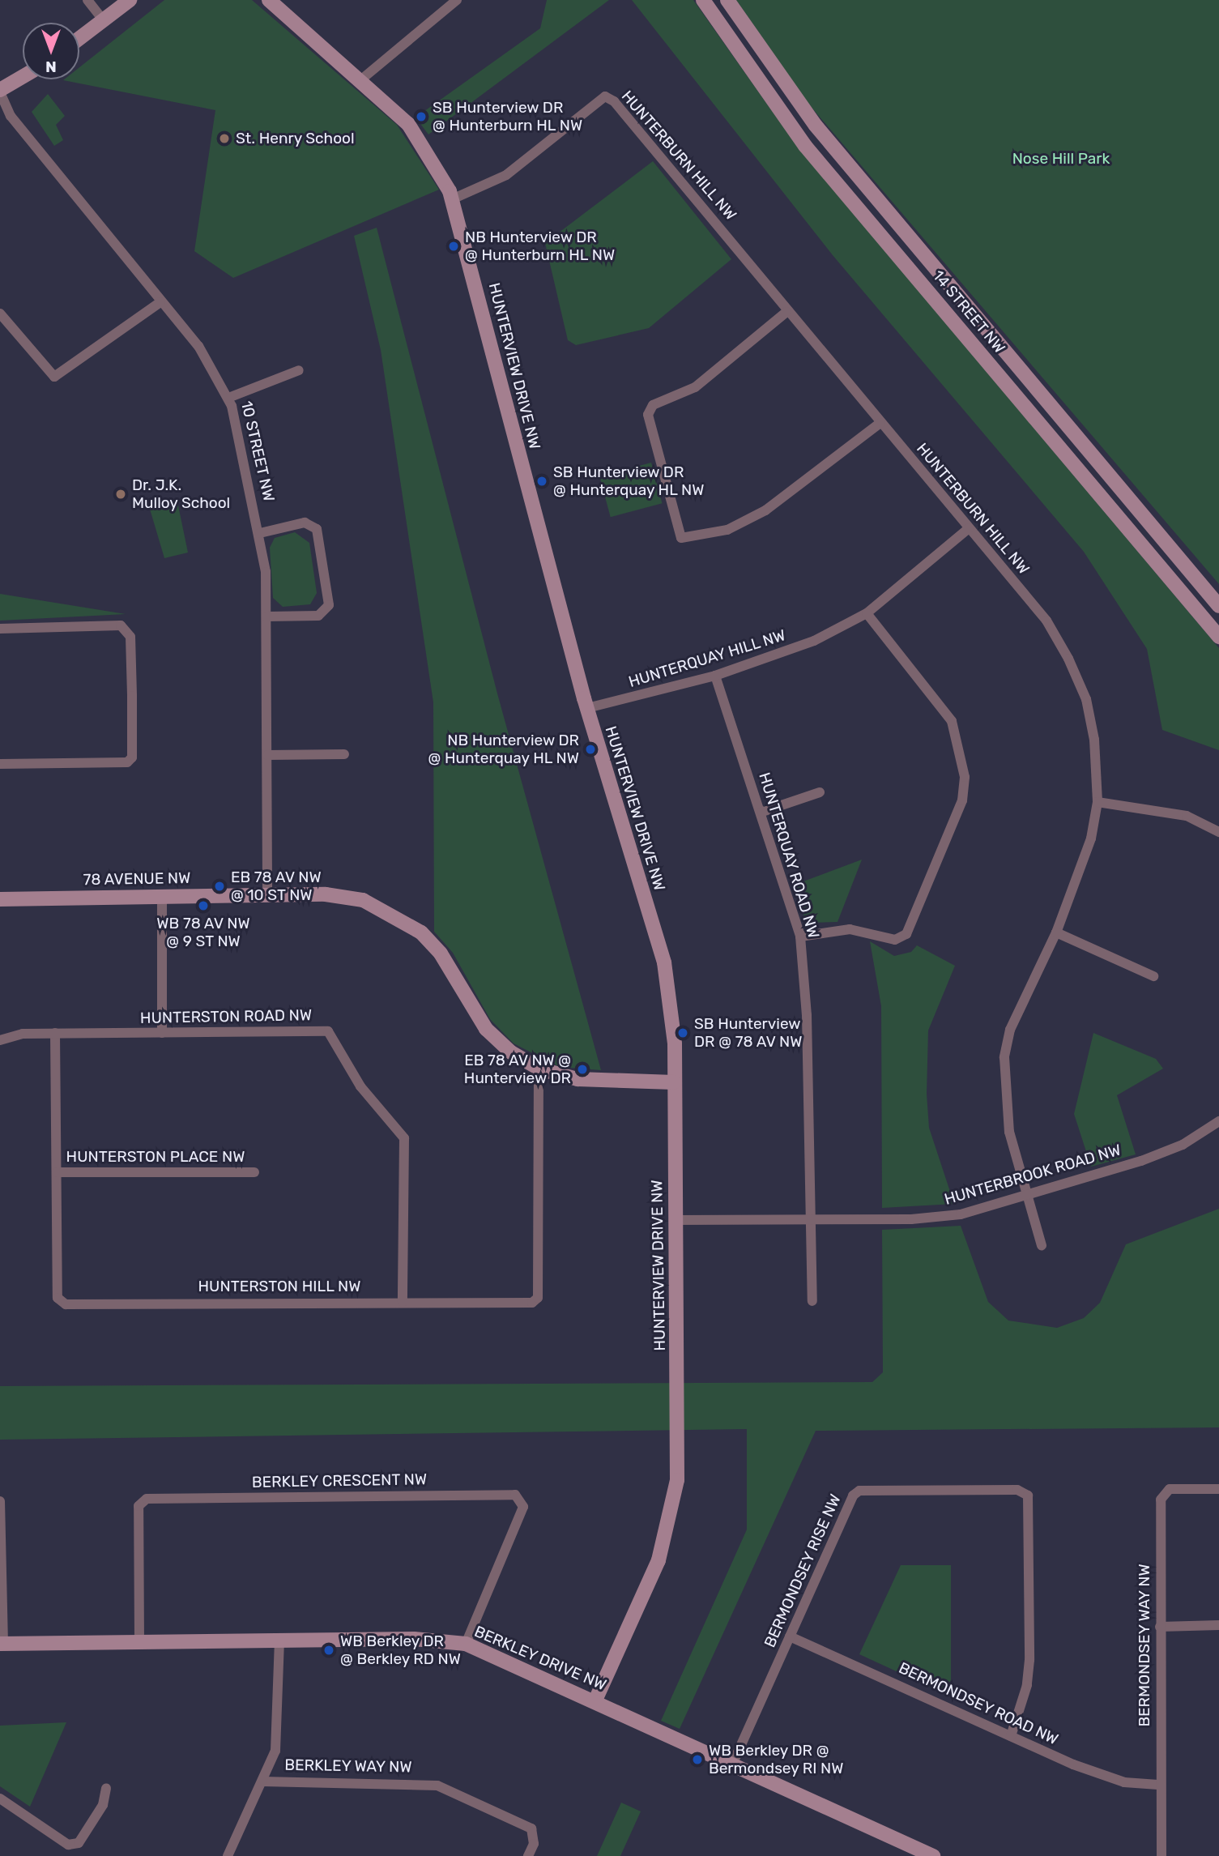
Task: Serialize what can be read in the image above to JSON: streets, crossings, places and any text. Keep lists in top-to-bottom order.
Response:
{
  "streets": {
    "street": [
      "HUNTERBURN HILL NW",
      "14 STREET NW",
      "HUNTERVIEW DRIVE NW",
      "10 STREET NW",
      "HUNTERQUAY HILL NW",
      "HUNTERQUAY ROAD NW",
      "78 AVENUE NW",
      "HUNTERSTON ROAD NW",
      "HUNTERSTON PLACE NW",
      "HUNTERBROOK ROAD NW",
      "HUNTERSTON HILL NW",
      "BERKLEY CRESCENT NW",
      "BERMONDSEY RISE NW",
      "BERMONDSEY WAY NW",
      "BERKLEY DRIVE NW",
      "BERMONDSEY ROAD NW",
      "BERKLEY WAY NW"
    ]
  },
  "crossings": [
    ["HUNTERBURN HILL NW", "HUNTERVIEW DRIVE NW"],
    ["HUNTERBURN HILL NW", "HUNTERQUAY HILL NW"],
    ["HUNTERBURN HILL NW", "HUNTERBROOK ROAD NW"],
    ["HUNTERVIEW DRIVE NW", "HUNTERQUAY HILL NW"],
    ["HUNTERVIEW DRIVE NW", "78 AVENUE NW"],
    ["HUNTERVIEW DRIVE NW", "HUNTERBROOK ROAD NW"],
    ["HUNTERVIEW DRIVE NW", "BERKLEY DRIVE NW"],
    ["10 STREET NW", "78 AVENUE NW"],
    ["HUNTERQUAY HILL NW", "HUNTERQUAY ROAD NW"],
    ["HUNTERQUAY ROAD NW", "HUNTERBROOK ROAD NW"],
    ["78 AVENUE NW", "HUNTERSTON HILL NW"],
    ["HUNTERSTON ROAD NW", "HUNTERSTON HILL NW"],
    ["HUNTERSTON PLACE NW", "HUNTERSTON HILL NW"],
    ["BERKLEY CRESCENT NW", "BERKLEY DRIVE NW"],
    ["BERMONDSEY RISE NW", "BERKLEY DRIVE NW"],
    ["BERMONDSEY RISE NW", "BERMONDSEY ROAD NW"],
    ["BERMONDSEY WAY NW", "BERMONDSEY ROAD NW"]
  ],
  "parks": ["Nose Hill Park"],
  "places": [
    "SB Hunterview DR @ Hunterburn HL NW",
    "St. Henry School",
    "NB Hunterview DR @ Hunterburn HL NW",
    "SB Hunterview DR @ Hunterquay HL NW",
    "Dr. J.K. Mulloy School",
    "NB Hunterview DR @ Hunterquay HL NW",
    "EB 78 AV NW @ 10 ST NW",
    "WB 78 AV NW @ 9 ST NW",
    "SB Hunterview DR @ 78 AV NW",
    "EB 78 AV NW @ Hunterview DR",
    "WB Berkley DR @ Berkley RD NW",
    "WB Berkley DR @ Bermondsey RI NW"
  ],
  "north": "bottom"
}
